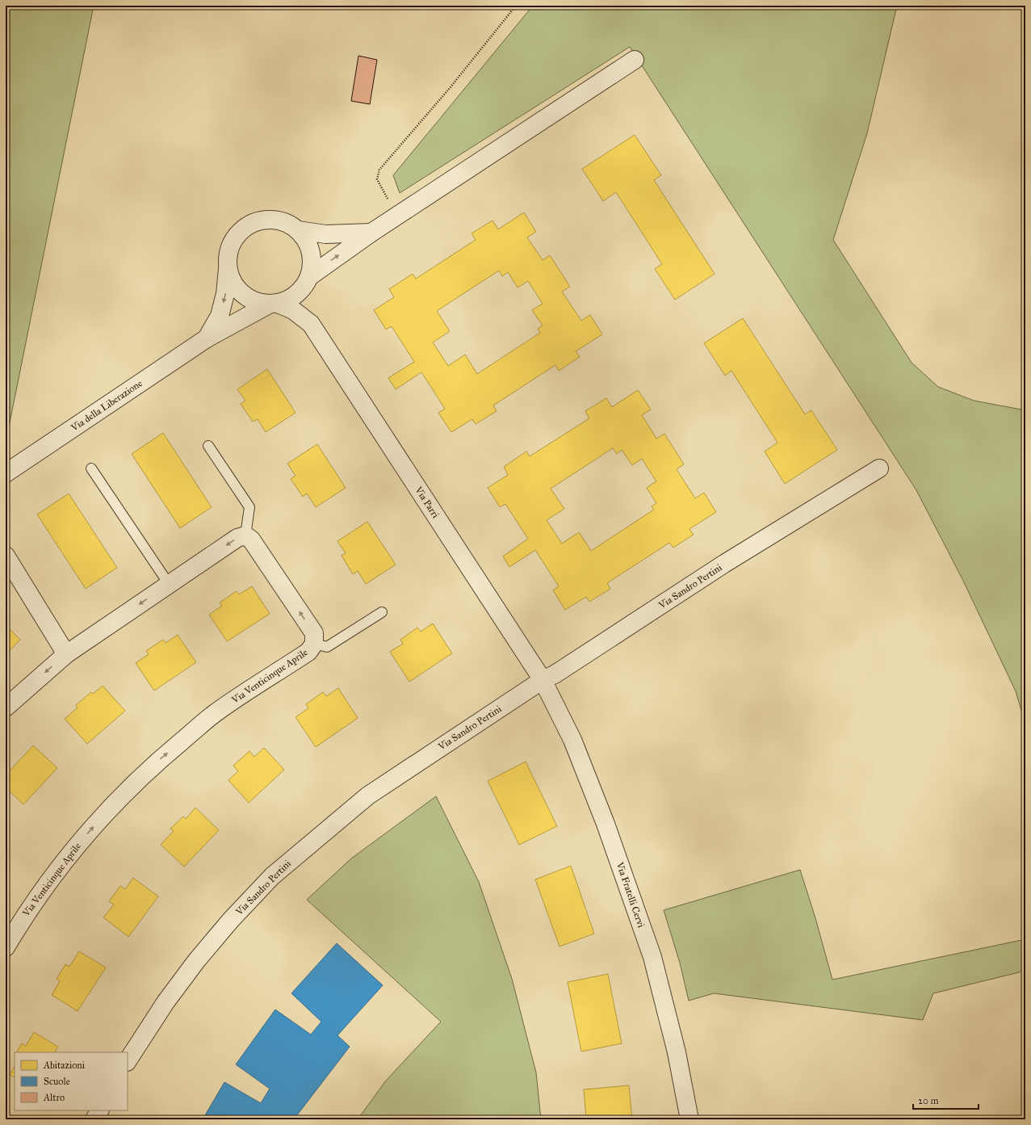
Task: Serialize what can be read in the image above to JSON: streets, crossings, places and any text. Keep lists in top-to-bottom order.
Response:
{
  "streets": {
    "street": [
      "Via della Liberazione",
      "Via Parri",
      "Via Sandro Pertini",
      "Via Venticinque Aprile",
      "Via Fratelli Cervi"
    ]
  },
  "crossings": [
    ["Via della Liberazione", "Via Parri"],
    ["Via Parri", "Via Sandro Pertini"],
    ["Via Parri", "Via Fratelli Cervi"],
    ["Via Sandro Pertini", "Via Fratelli Cervi"]
  ],
  "legend": ["Abitazioni", "Scuole", "Altro"],
  "scale_bar": "20 m"
}
